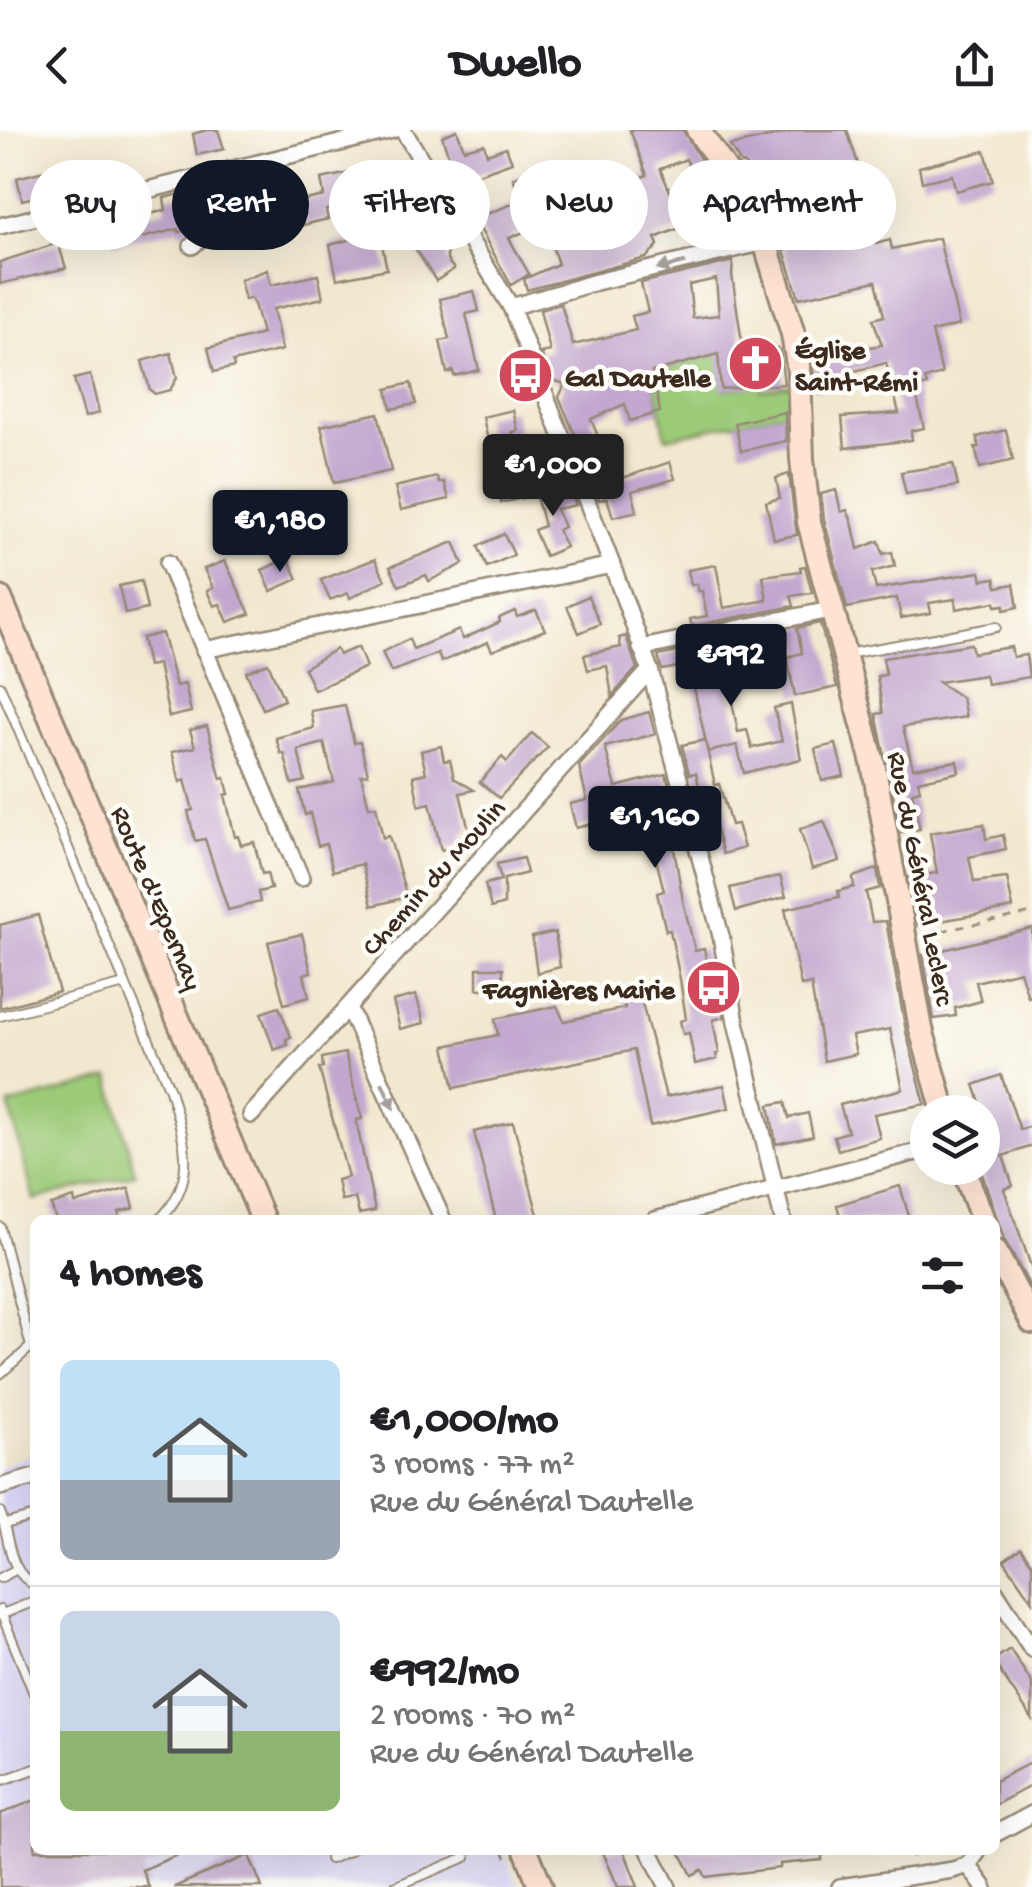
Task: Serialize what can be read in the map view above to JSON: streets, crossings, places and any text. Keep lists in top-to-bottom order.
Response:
{
  "streets": {
    "street": ["Chemin du Moulin", "Rue du Général Leclerc", "Route d'Epernay"]
  },
  "places": {
    "church": ["Église Saint-Rémi"],
    "bus stop": ["Gal Dautelle", "Fagnières Mairie"]
  },
  "page": {
    "header": "Dwello",
    "chip": [
      "Buy",
      "Rent",
      "Filters",
      "New",
      "Apartment"
    ],
    "price": [
      "€1,000",
      "€1,180",
      "€992",
      "€1,160"
    ],
    "heading": "4 homes",
    "list": [
      {
        "name": "€1,000/mo",
        "note": "3 rooms · 77 m² · Rue du Général Dautelle"
      },
      {
        "name": "€992/mo",
        "note": "2 rooms · 70 m² · Rue du Général Dautelle"
      }
    ]
  }
}
